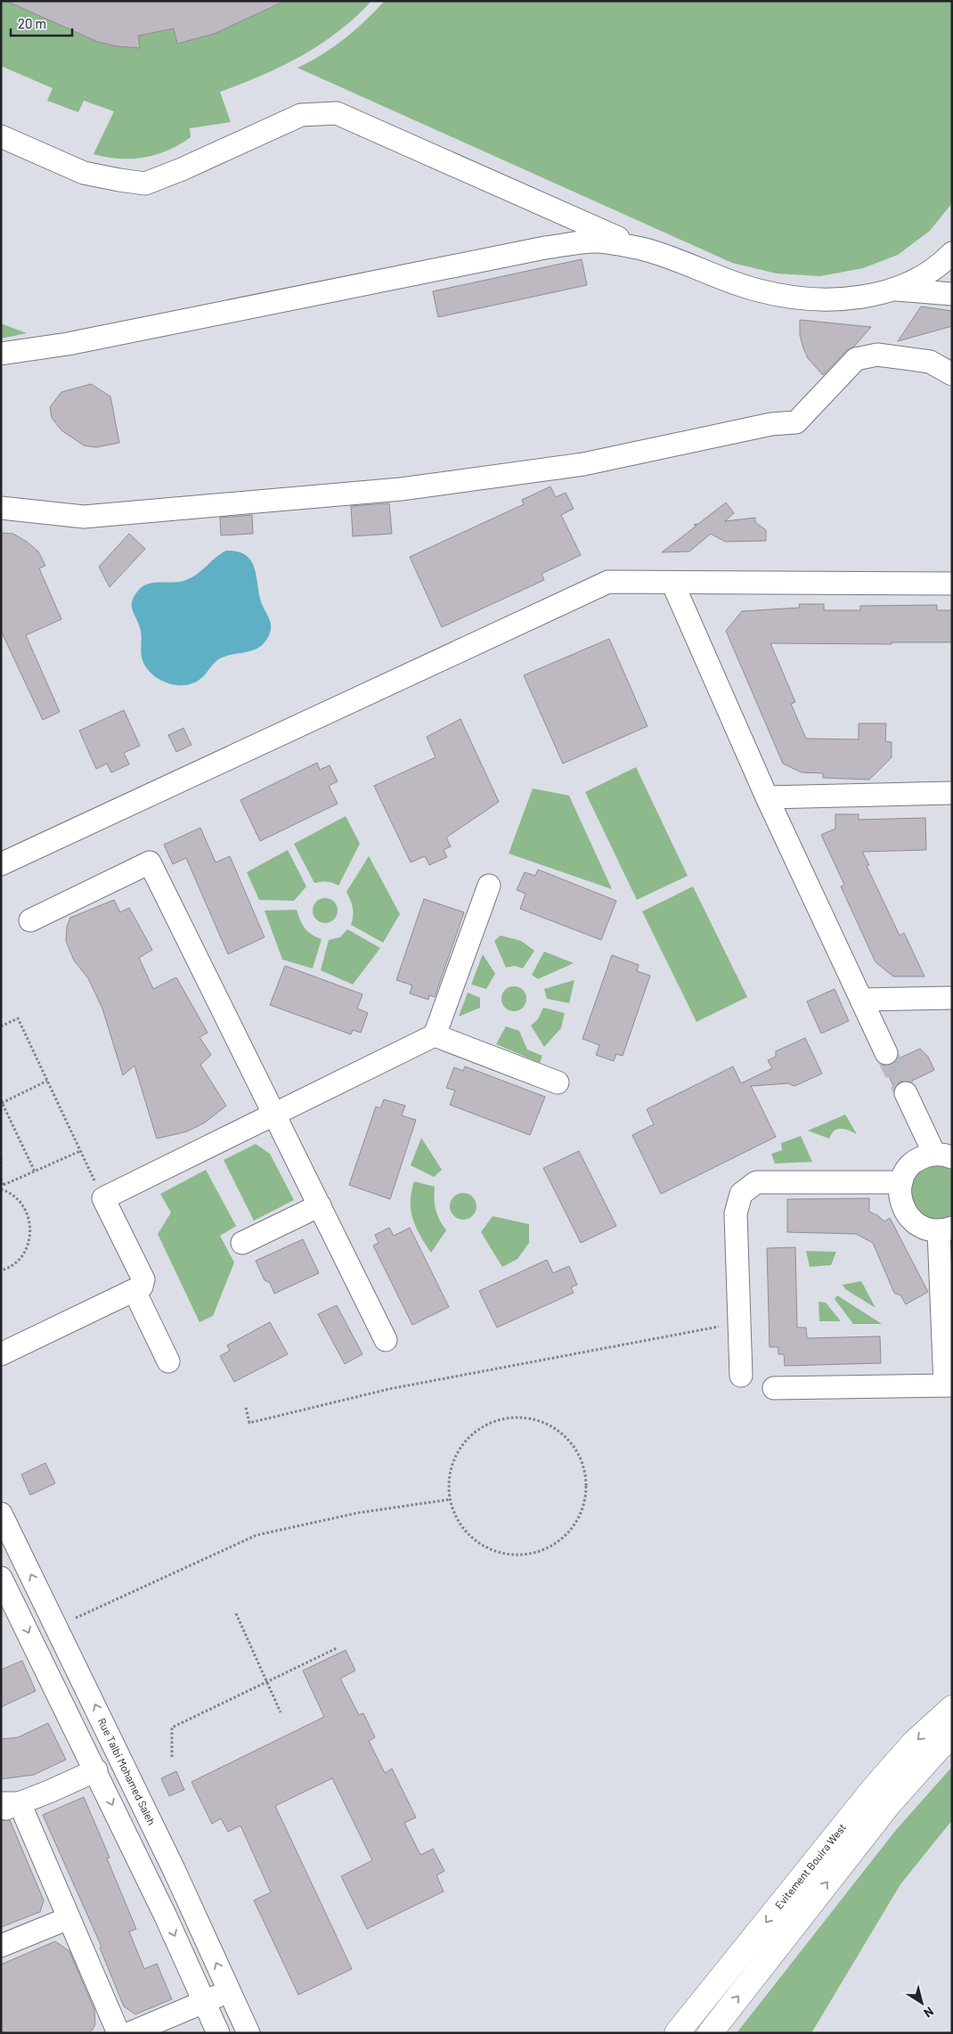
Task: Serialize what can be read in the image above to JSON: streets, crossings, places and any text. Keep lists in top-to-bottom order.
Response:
{
  "streets": {
    "highway": ["Evitement Bouira West"],
    "street": ["Rue Talbi Mohamed Saleh"]
  },
  "scale_bar": "20 m",
  "north": "bottom right"
}
